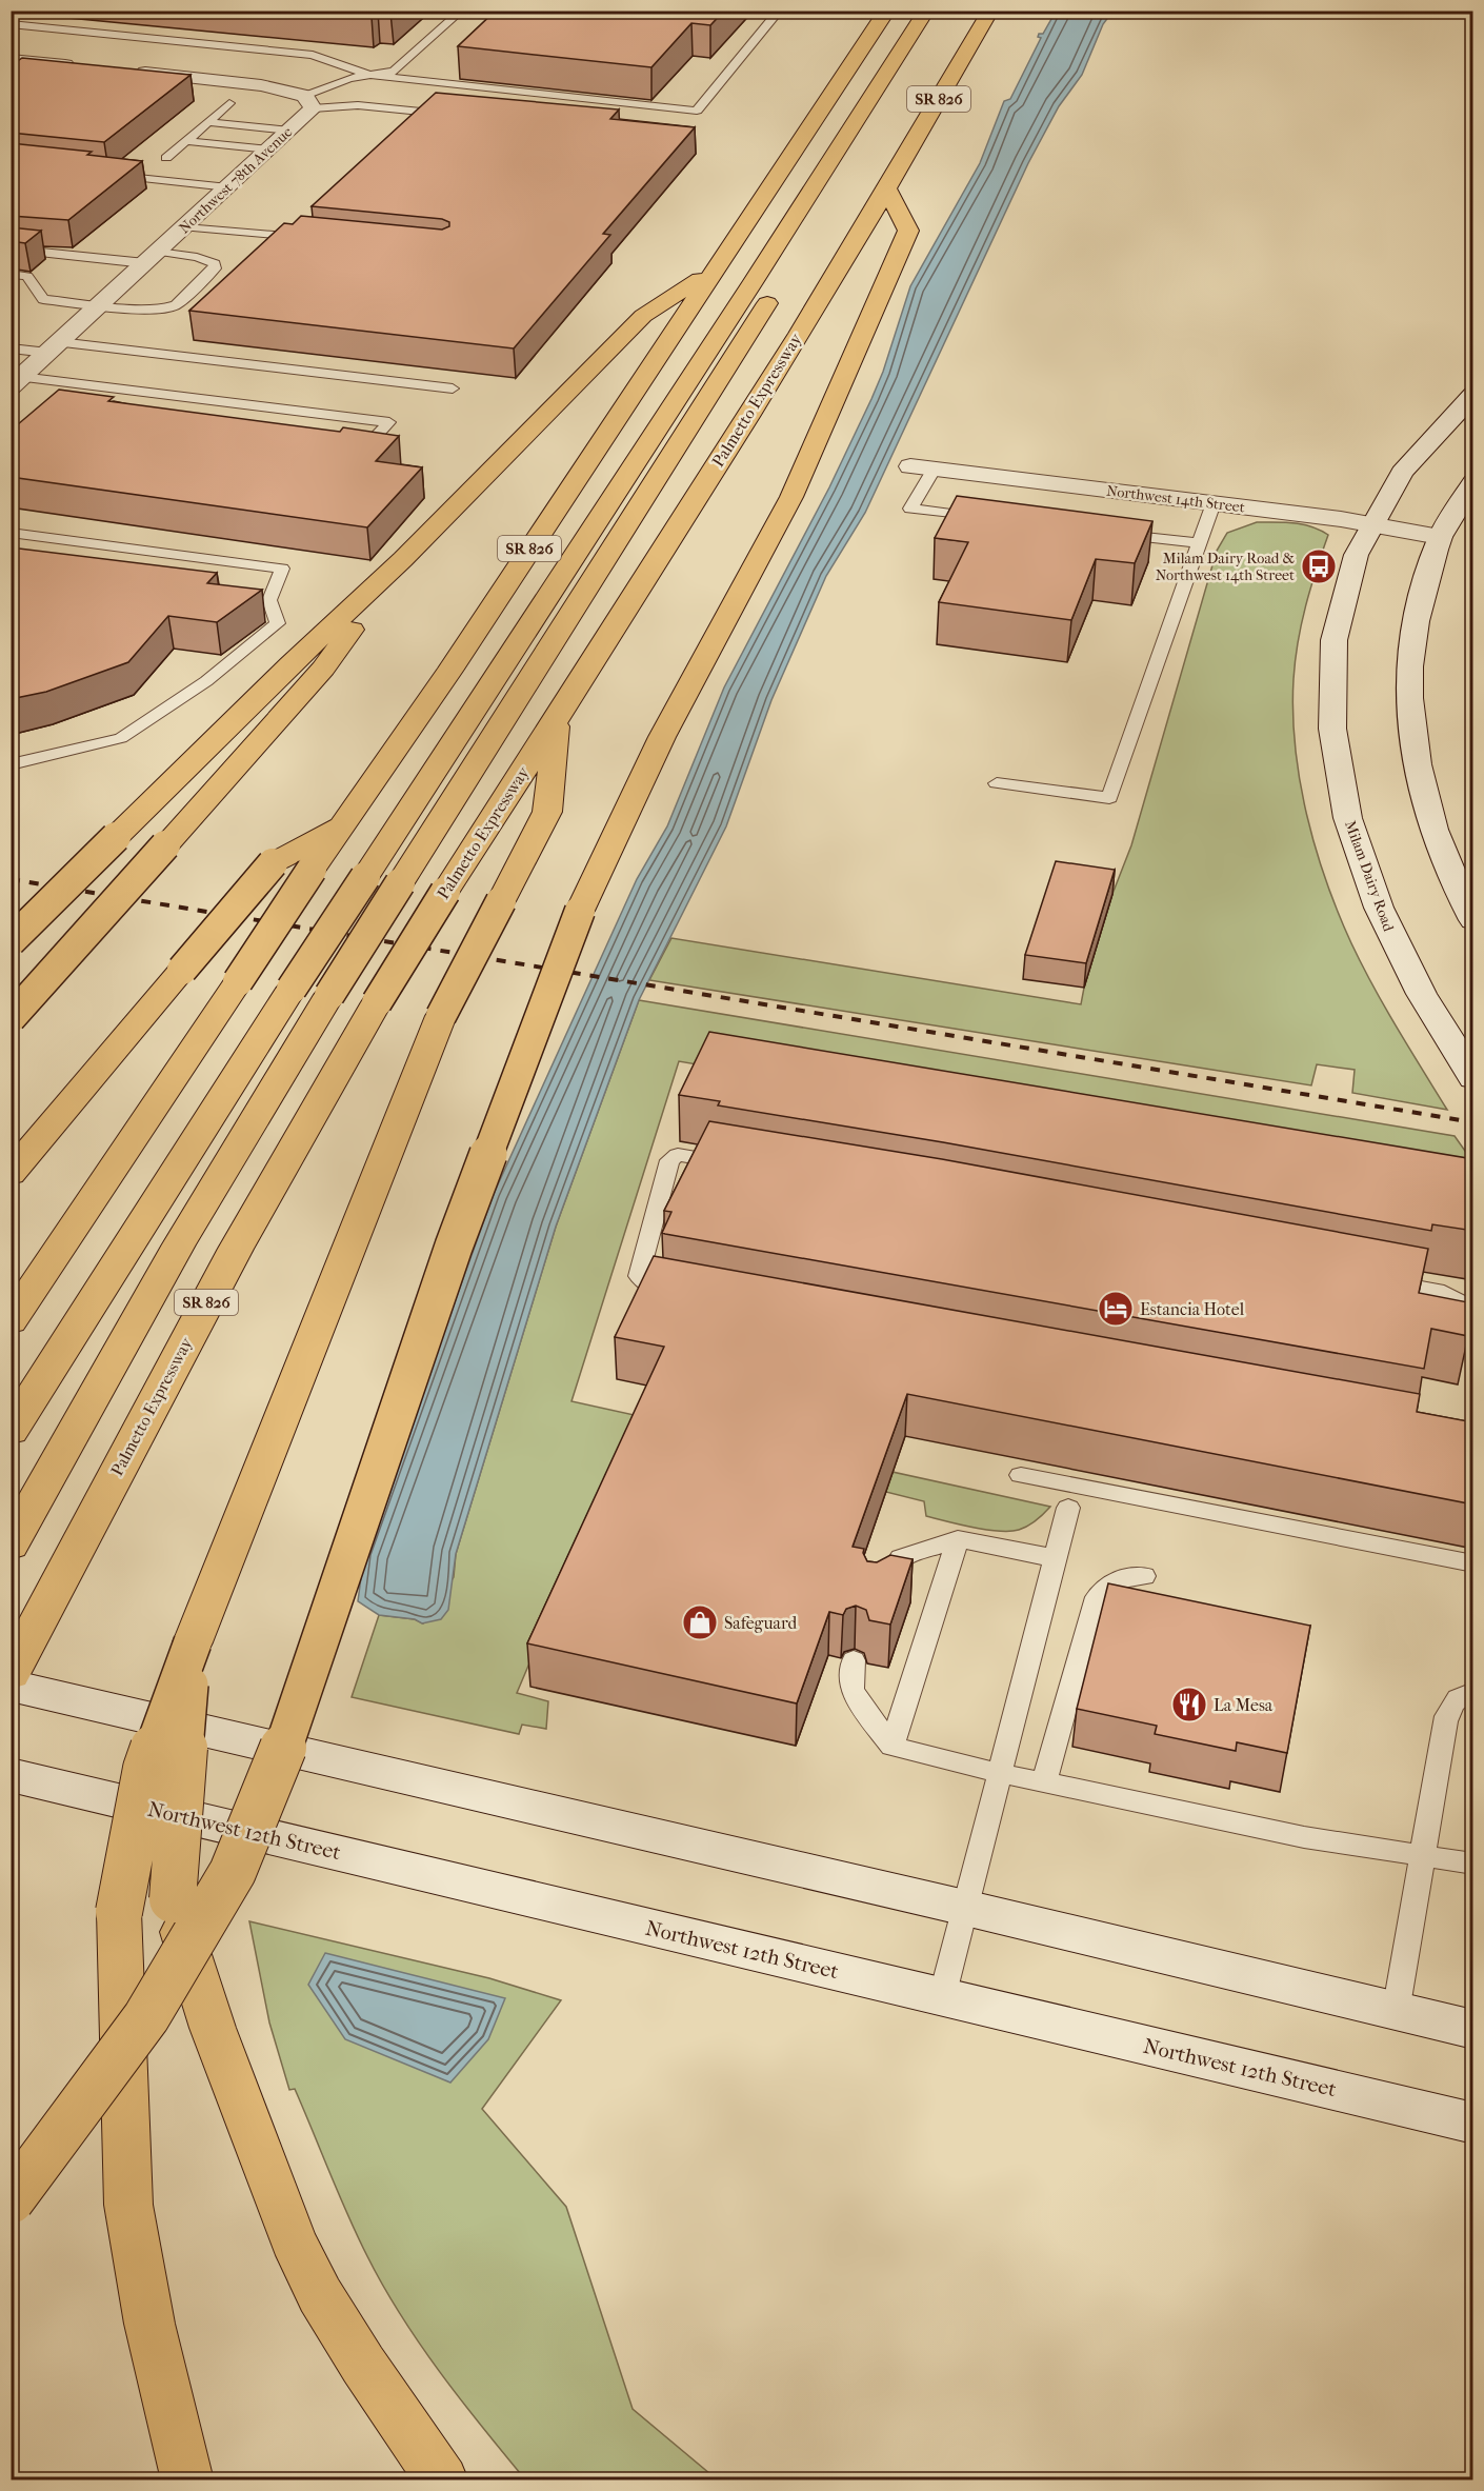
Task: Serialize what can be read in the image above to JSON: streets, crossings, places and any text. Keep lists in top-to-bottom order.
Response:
{
  "streets": {
    "highway": ["SR 826", "Palmetto Expressway"],
    "main road": [
      "Northwest 78th Avenue",
      "Northwest 14th Street",
      "Milam Dairy Road",
      "Northwest 12th Street"
    ]
  },
  "crossings": [
    ["Northwest 14th Street", "Milam Dairy Road"]
  ],
  "places": {
    "bus stop": ["Milam Dairy Road & Northwest 14th Street"],
    "hotel": ["Estancia Hotel"],
    "shop": ["Safeguard"],
    "restaurant": ["La Mesa"]
  }
}
